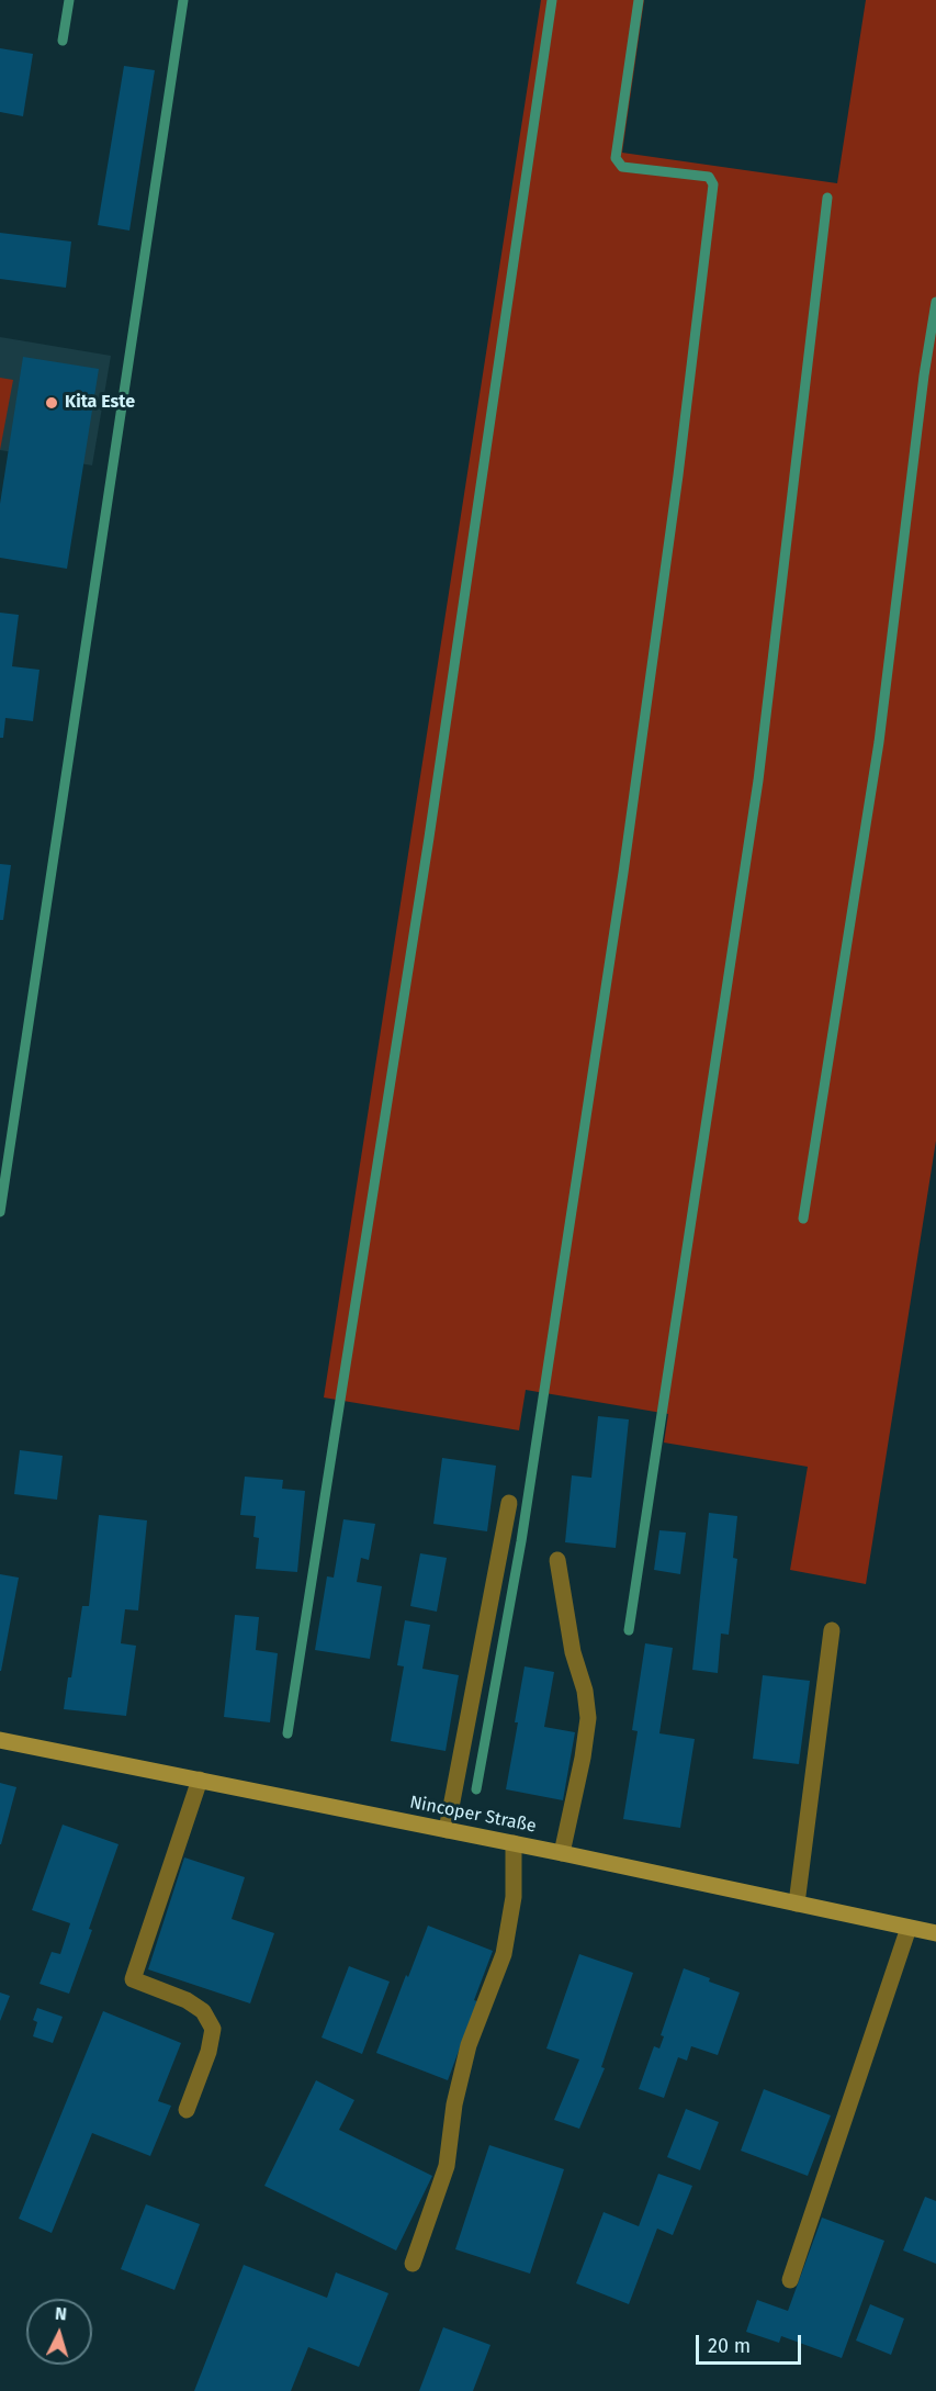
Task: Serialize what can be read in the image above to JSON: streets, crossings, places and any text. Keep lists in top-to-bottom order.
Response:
{
  "streets": {
    "main road": ["Nincoper Straße"]
  },
  "places": ["Kita Este"],
  "scale_bar": "20 m",
  "north": "top"
}
